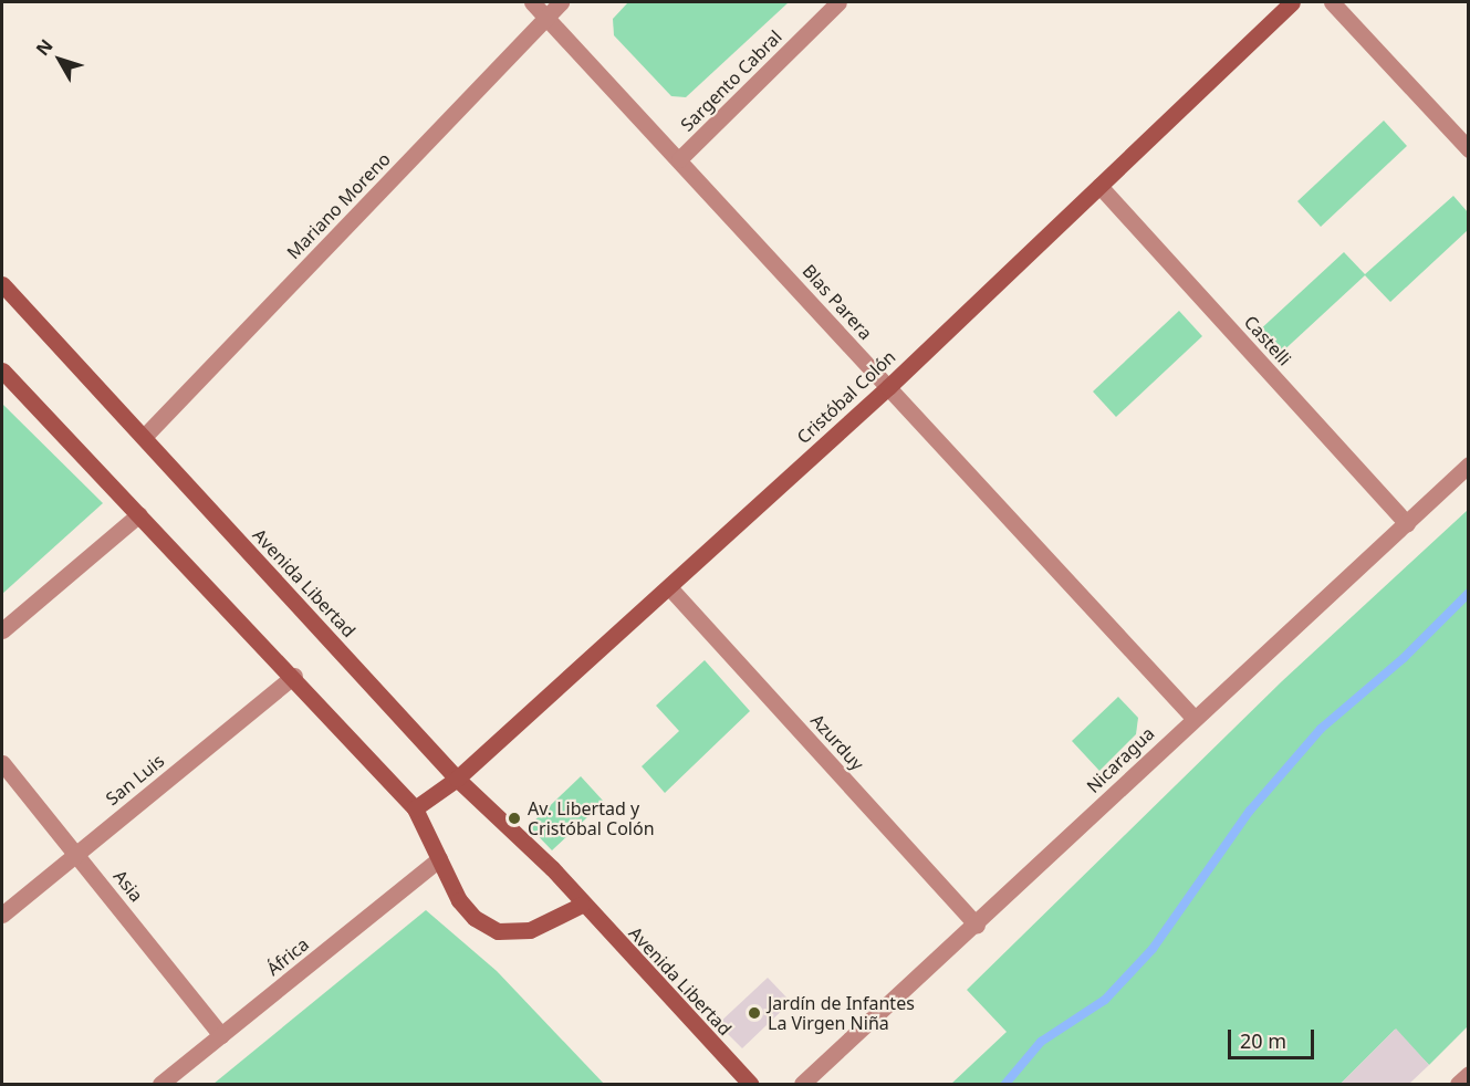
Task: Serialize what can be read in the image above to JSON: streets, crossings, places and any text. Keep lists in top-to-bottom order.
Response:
{
  "streets": {
    "street": [
      "Sargento Cabral",
      "Mariano Moreno",
      "Blas Parera",
      "Castelli",
      "Cristóbal Colón",
      "Avenida Libertad",
      "Azurduy",
      "Nicaragua",
      "San Luis",
      "Asia",
      "África"
    ]
  },
  "crossings": [
    ["Sargento Cabral", "Blas Parera"],
    ["Mariano Moreno", "Blas Parera"],
    ["Mariano Moreno", "Avenida Libertad"],
    ["Blas Parera", "Cristóbal Colón"],
    ["Blas Parera", "Nicaragua"],
    ["Castelli", "Cristóbal Colón"],
    ["Castelli", "Nicaragua"],
    ["Cristóbal Colón", "Avenida Libertad"],
    ["Cristóbal Colón", "Azurduy"],
    ["Azurduy", "Nicaragua"],
    ["San Luis", "Asia"],
    ["Asia", "África"]
  ],
  "places": ["Av. Libertad y Cristóbal Colón", "Jardín de Infantes La Virgen Niña"],
  "scale_bar": "20 m",
  "north": "top left"
}
